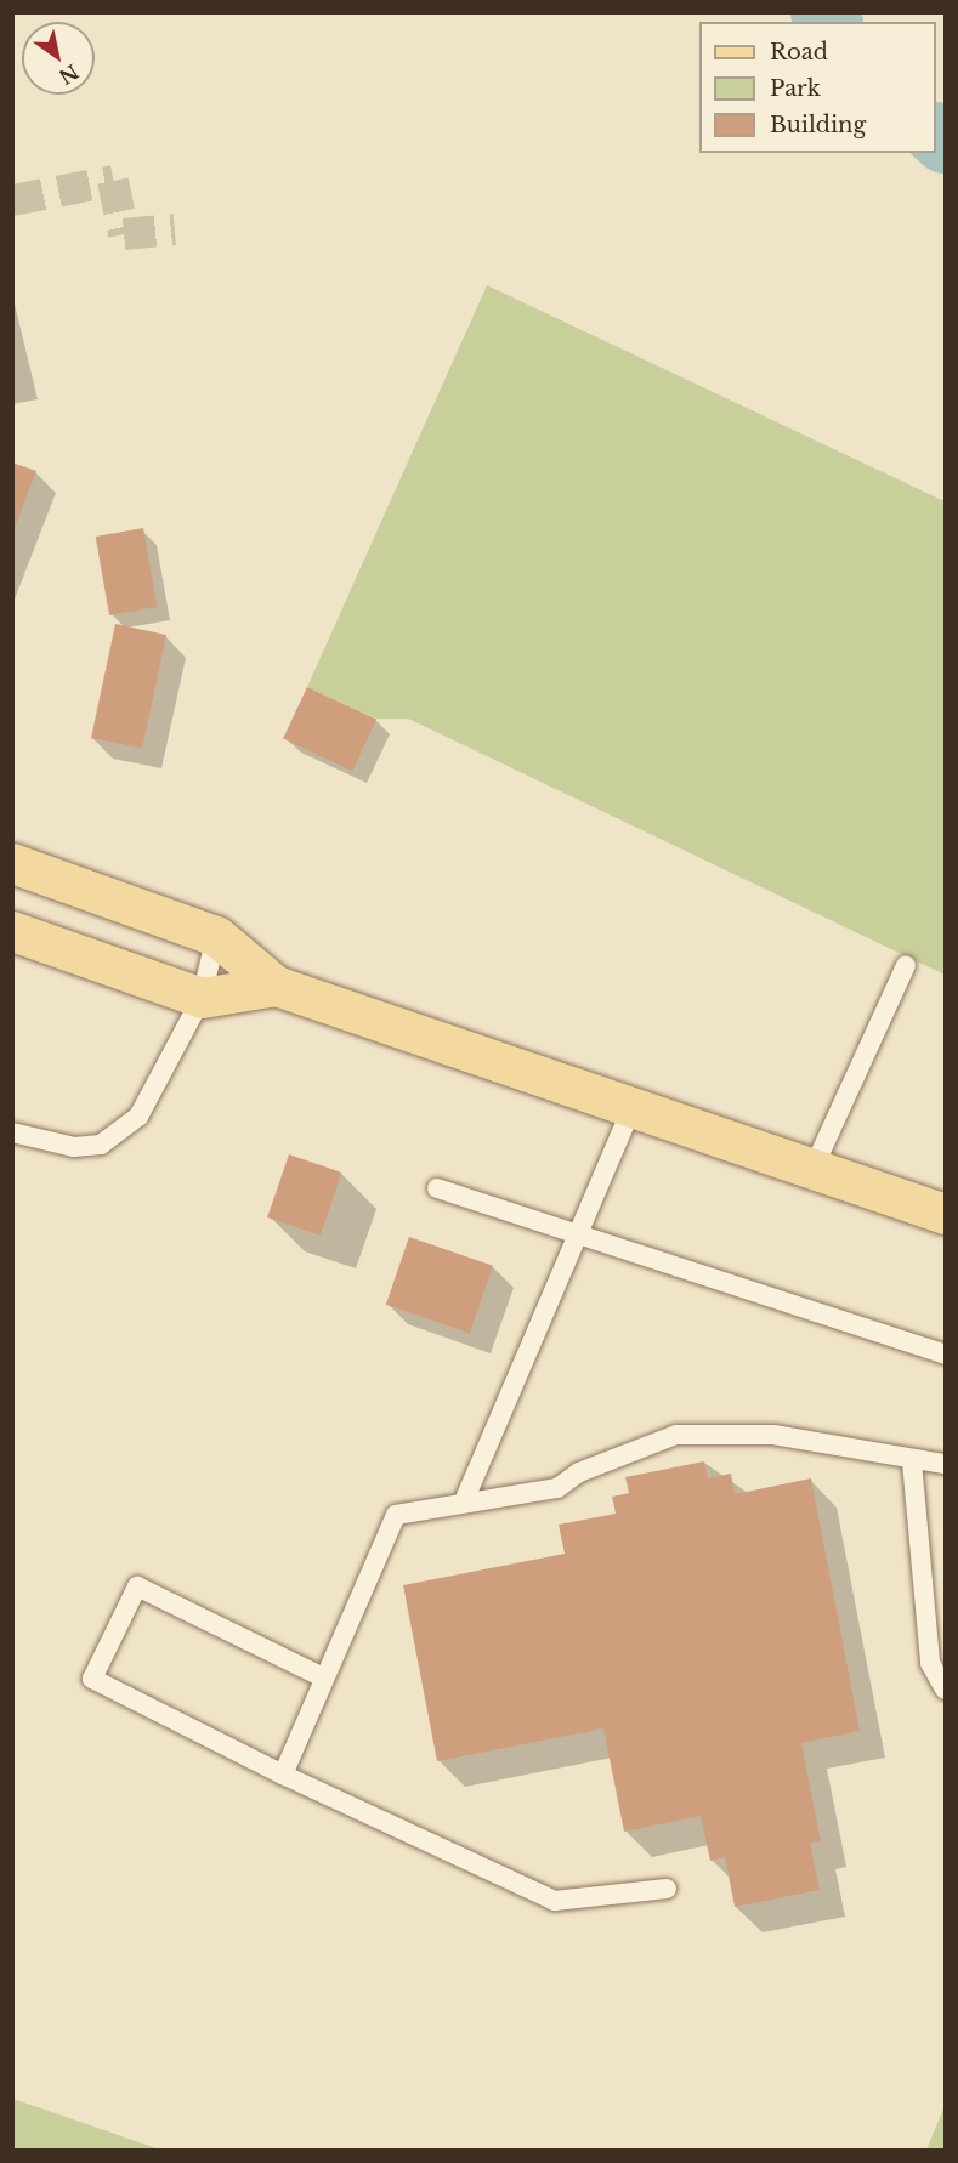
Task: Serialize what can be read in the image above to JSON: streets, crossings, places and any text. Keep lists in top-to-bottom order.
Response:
{
  "legend": ["Road", "Park", "Building"],
  "north": "bottom right"
}
